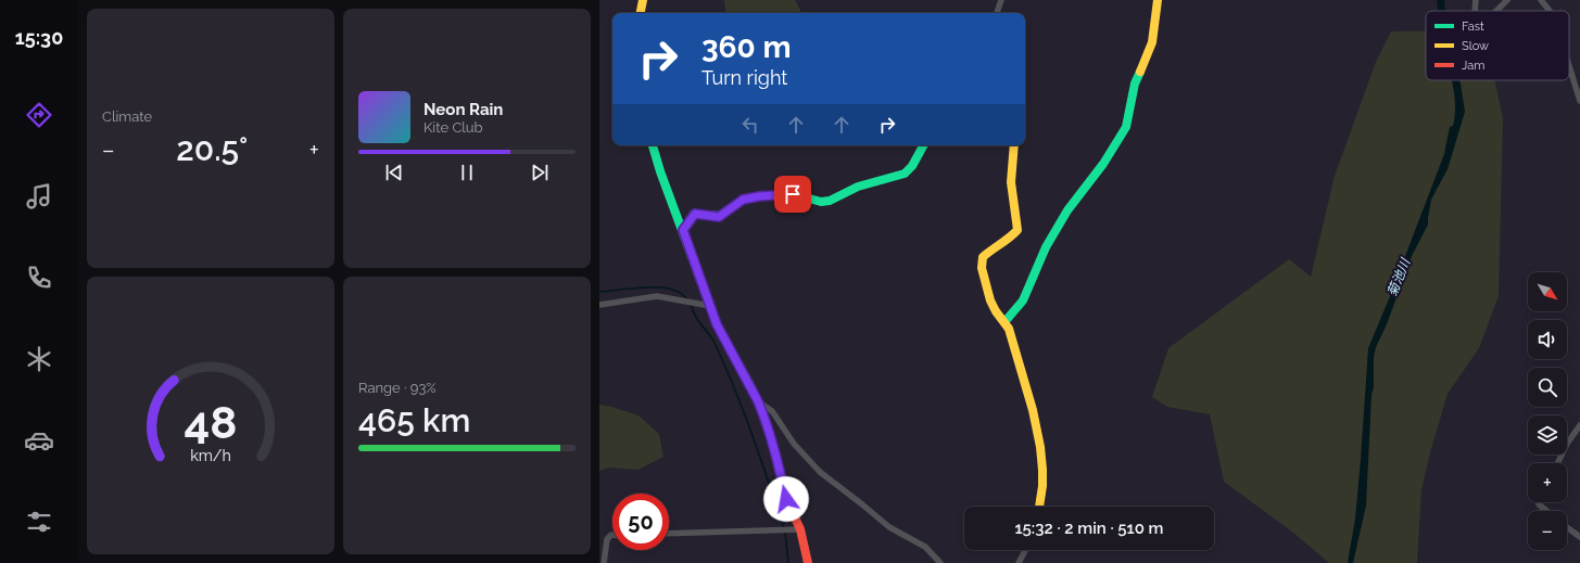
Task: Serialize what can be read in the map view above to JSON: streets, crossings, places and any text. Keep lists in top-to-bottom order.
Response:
{
  "water": ["菊池川"],
  "legend": ["Fast", "Slow", "Jam"],
  "north": "bottom right",
  "page": {
    "tabs": "15:30",
    "tile": [
      "Climate",
      ["Range · 93%", "465 km"]
    ],
    "turn": ["360 m", "Turn right"],
    "song": ["Neon Rain", "Kite Club"],
    "heat": ["−", "20.5°", "+"],
    "map_buttons": ["+", "−"],
    "limit": "50",
    "trip": "15:32 · 2 min · 510 m",
    "gauge": ["48", "km/h"]
  }
}
